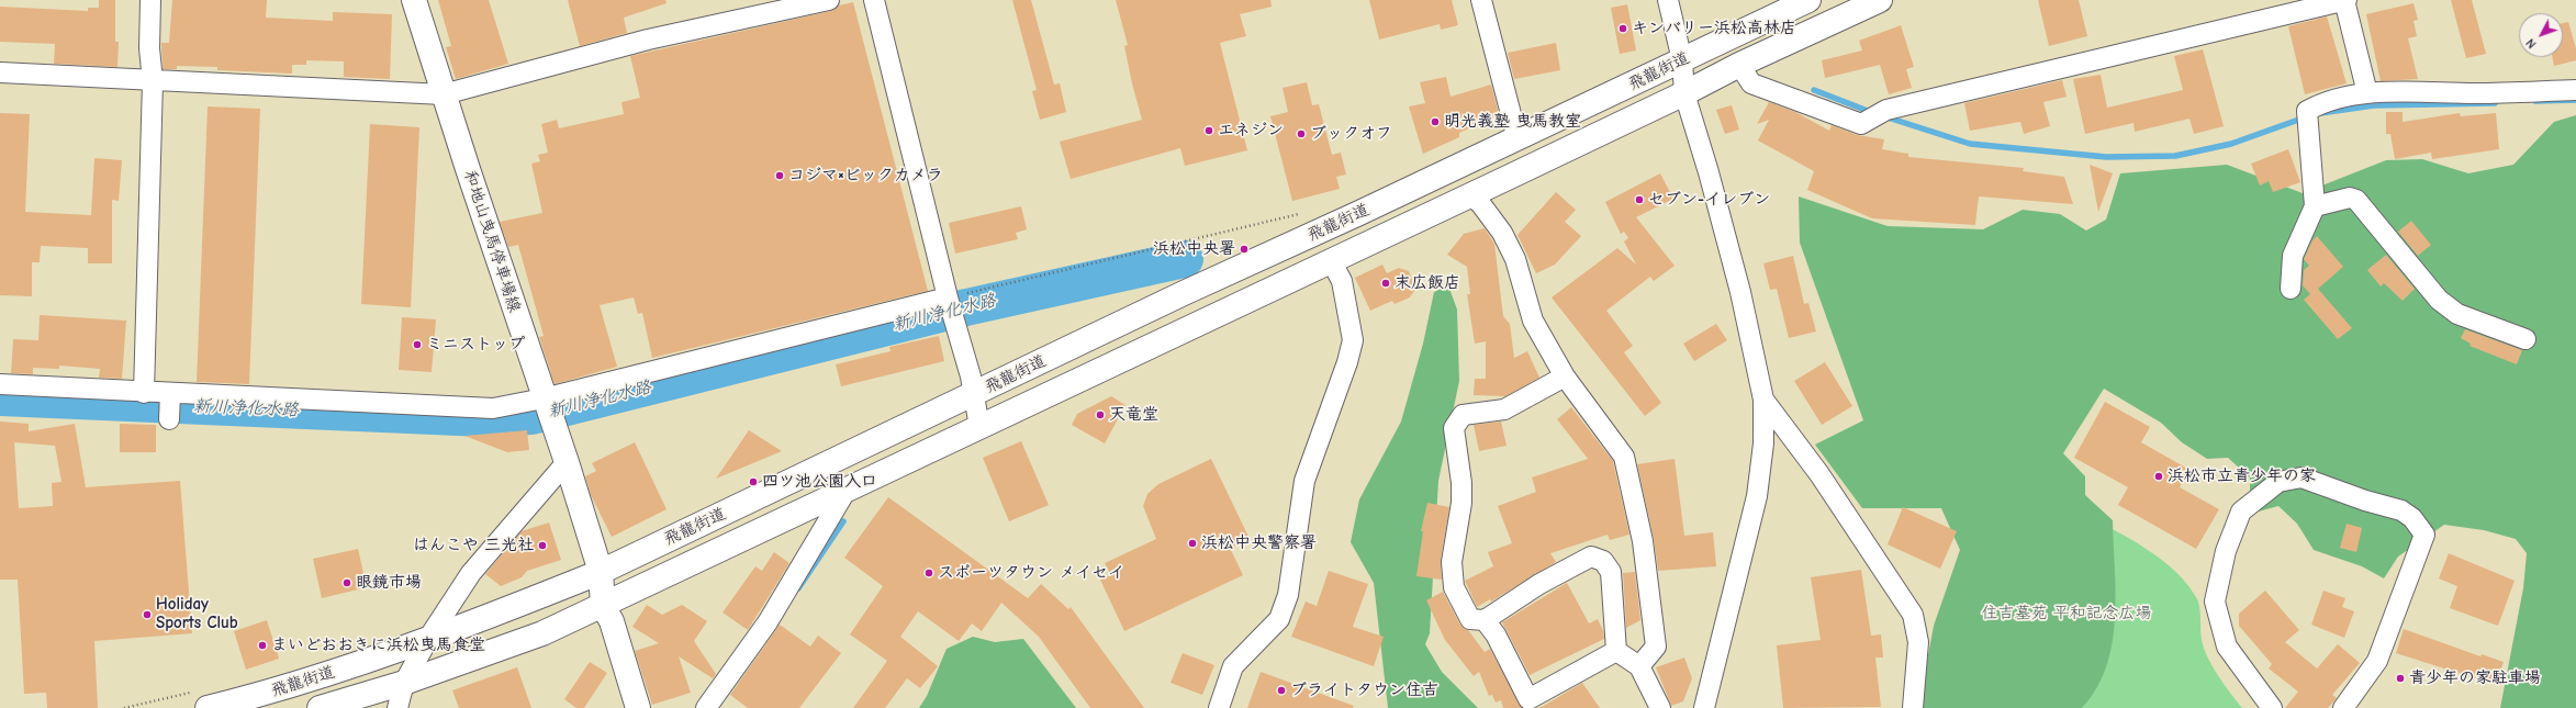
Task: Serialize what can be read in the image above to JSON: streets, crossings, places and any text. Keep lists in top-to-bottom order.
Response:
{
  "streets": {
    "main road": ["飛龍街道", "和地山曳馬停車場線"]
  },
  "crossings": [
    ["飛龍街道", "和地山曳馬停車場線"]
  ],
  "water": ["新川浄化水路"],
  "parks": ["住吉墓苑 平和記念広場"],
  "places": [
    "キンバリー浜松高林店",
    "明光義塾 曳馬教室",
    "エネジン",
    "ブックオフ",
    "コジマ×ビックカメラ",
    "セブン-イレブン",
    "浜松中央署",
    "末広飯店",
    "ミニストップ",
    "天竜堂",
    "浜松市立青少年の家",
    "四ツ池公園入口",
    "浜松中央警察署",
    "はんこや 三光社",
    "スポーツタウン メイセイ",
    "眼鏡市場",
    "Holiday Sports Club",
    "まいどおおきに浜松曳馬食堂",
    "青少年の家駐車場",
    "ブライトタウン住吉"
  ],
  "north": "bottom left"
}
